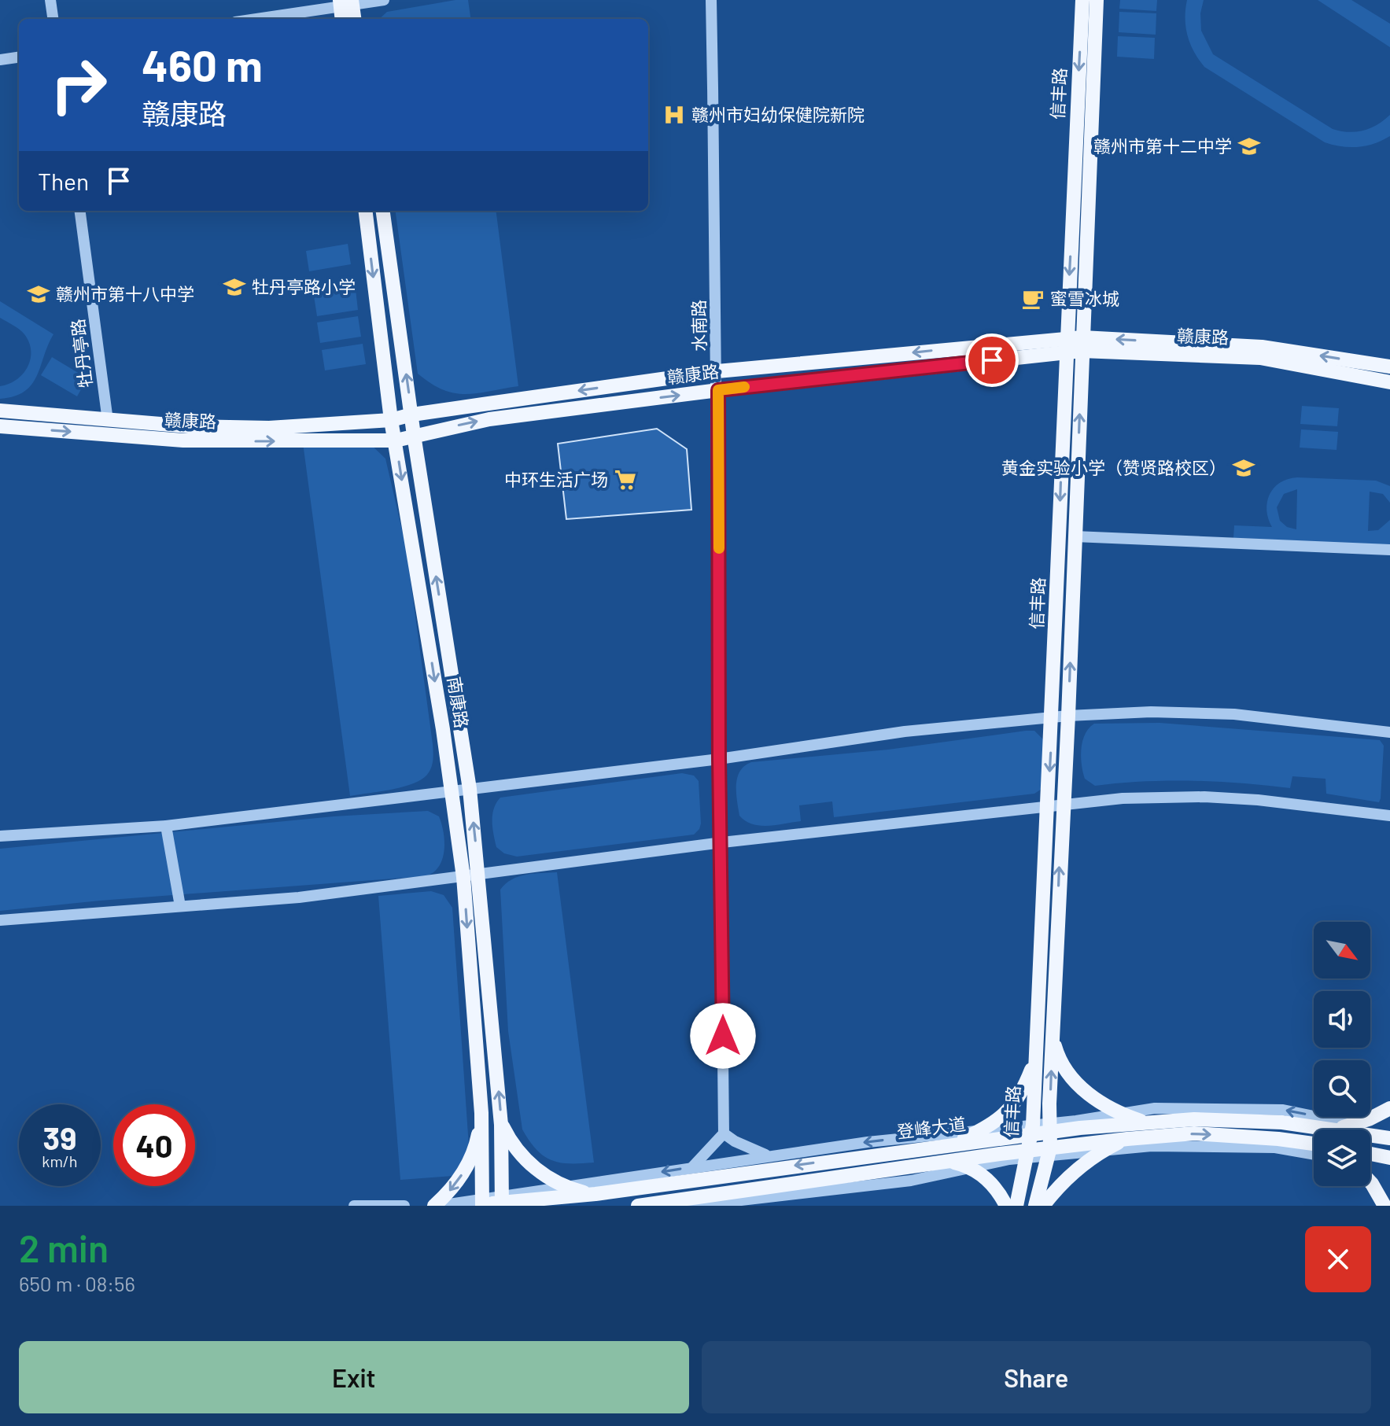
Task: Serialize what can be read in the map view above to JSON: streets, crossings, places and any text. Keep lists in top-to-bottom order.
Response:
{
  "streets": {
    "main road": [
      "信丰路",
      "赣康路",
      "南康路",
      "登峰大道"
    ],
    "street": ["水南路", "牡丹亭路"]
  },
  "crossings": [
    ["信丰路", "赣康路"],
    ["信丰路", "登峰大道"],
    ["水南路", "赣康路"],
    ["赣康路", "牡丹亭路"],
    ["赣康路", "南康路"],
    ["南康路", "登峰大道"]
  ],
  "places": {
    "hospital": ["赣州市妇幼保健院新院"],
    "school or university": [
      "赣州市第十二中学",
      "牡丹亭路小学",
      "赣州市第十八中学",
      "黄金实验小学（赞贤路校区）"
    ],
    "cafe": ["蜜雪冰城"],
    "supermarket": ["中环生活广场"]
  },
  "north": "bottom right",
  "page": {
    "turn": ["460 m", "赣康路"],
    "then": "Then",
    "speed": "39 km/h",
    "limit": "40",
    "heading": ["2 min", "650 m · 08:56"],
    "buttons": ["Exit", "Share"]
  }
}
